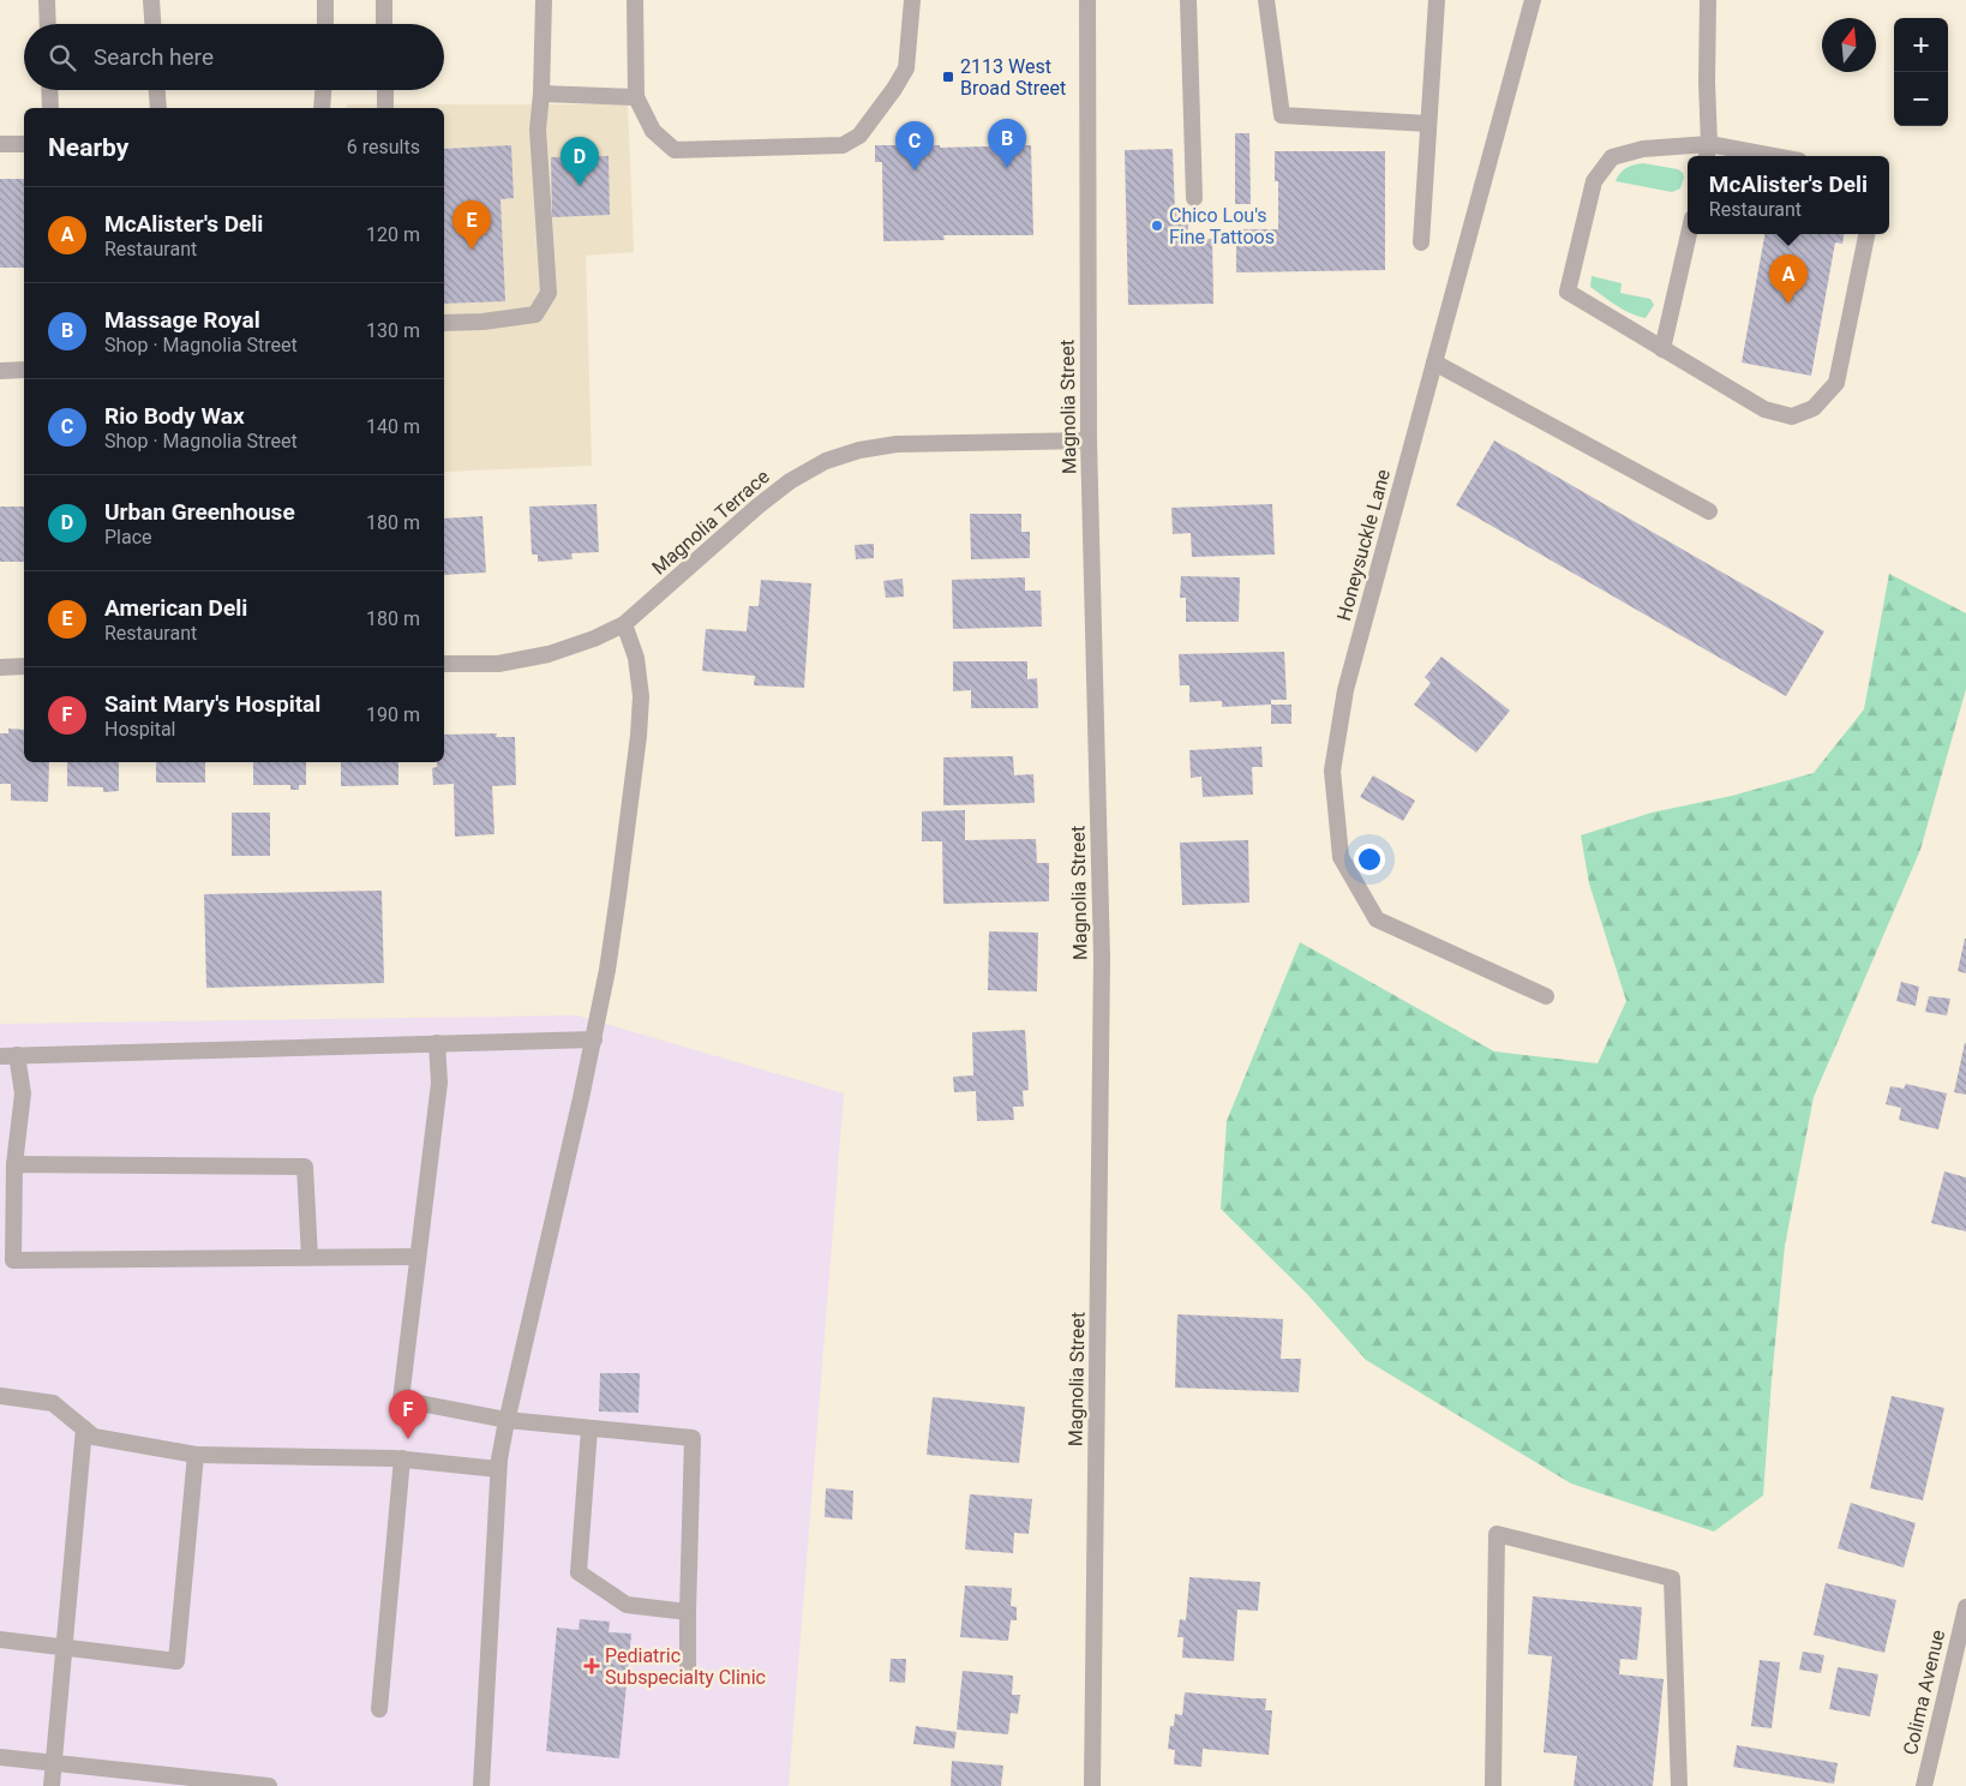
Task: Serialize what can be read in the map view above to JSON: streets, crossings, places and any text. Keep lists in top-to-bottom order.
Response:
{
  "streets": {
    "street": [
      "Magnolia Street",
      "Magnolia Terrace",
      "Honeysuckle Lane",
      "Colima Avenue"
    ]
  },
  "crossings": [
    ["Magnolia Street", "Magnolia Terrace"]
  ],
  "places": {
    "transit": ["2113 West Broad Street"],
    "other": ["Chico Lou's Fine Tattoos"],
    "health": ["Pediatric Subspecialty Clinic"]
  },
  "north": "top",
  "page": {
    "map_buttons": ["+", "−"],
    "search": "Search here",
    "heading": ["Nearby", "6 results"],
    "pins": [
      "B",
      "C",
      "D",
      "E",
      "A",
      "F"
    ],
    "popup": ["McAlister's Deli", "Restaurant"],
    "list": [
      {
        "mark": "A",
        "name": "McAlister's Deli",
        "note": "Restaurant",
        "value": "120 m"
      },
      {
        "mark": "B",
        "name": "Massage Royal",
        "note": "Shop · Magnolia Street",
        "value": "130 m"
      },
      {
        "mark": "C",
        "name": "Rio Body Wax",
        "note": "Shop · Magnolia Street",
        "value": "140 m"
      },
      {
        "mark": "D",
        "name": "Urban Greenhouse",
        "note": "Place",
        "value": "180 m"
      },
      {
        "mark": "E",
        "name": "American Deli",
        "note": "Restaurant",
        "value": "180 m"
      },
      {
        "mark": "F",
        "name": "Saint Mary's Hospital",
        "note": "Hospital",
        "value": "190 m"
      }
    ]
  }
}
